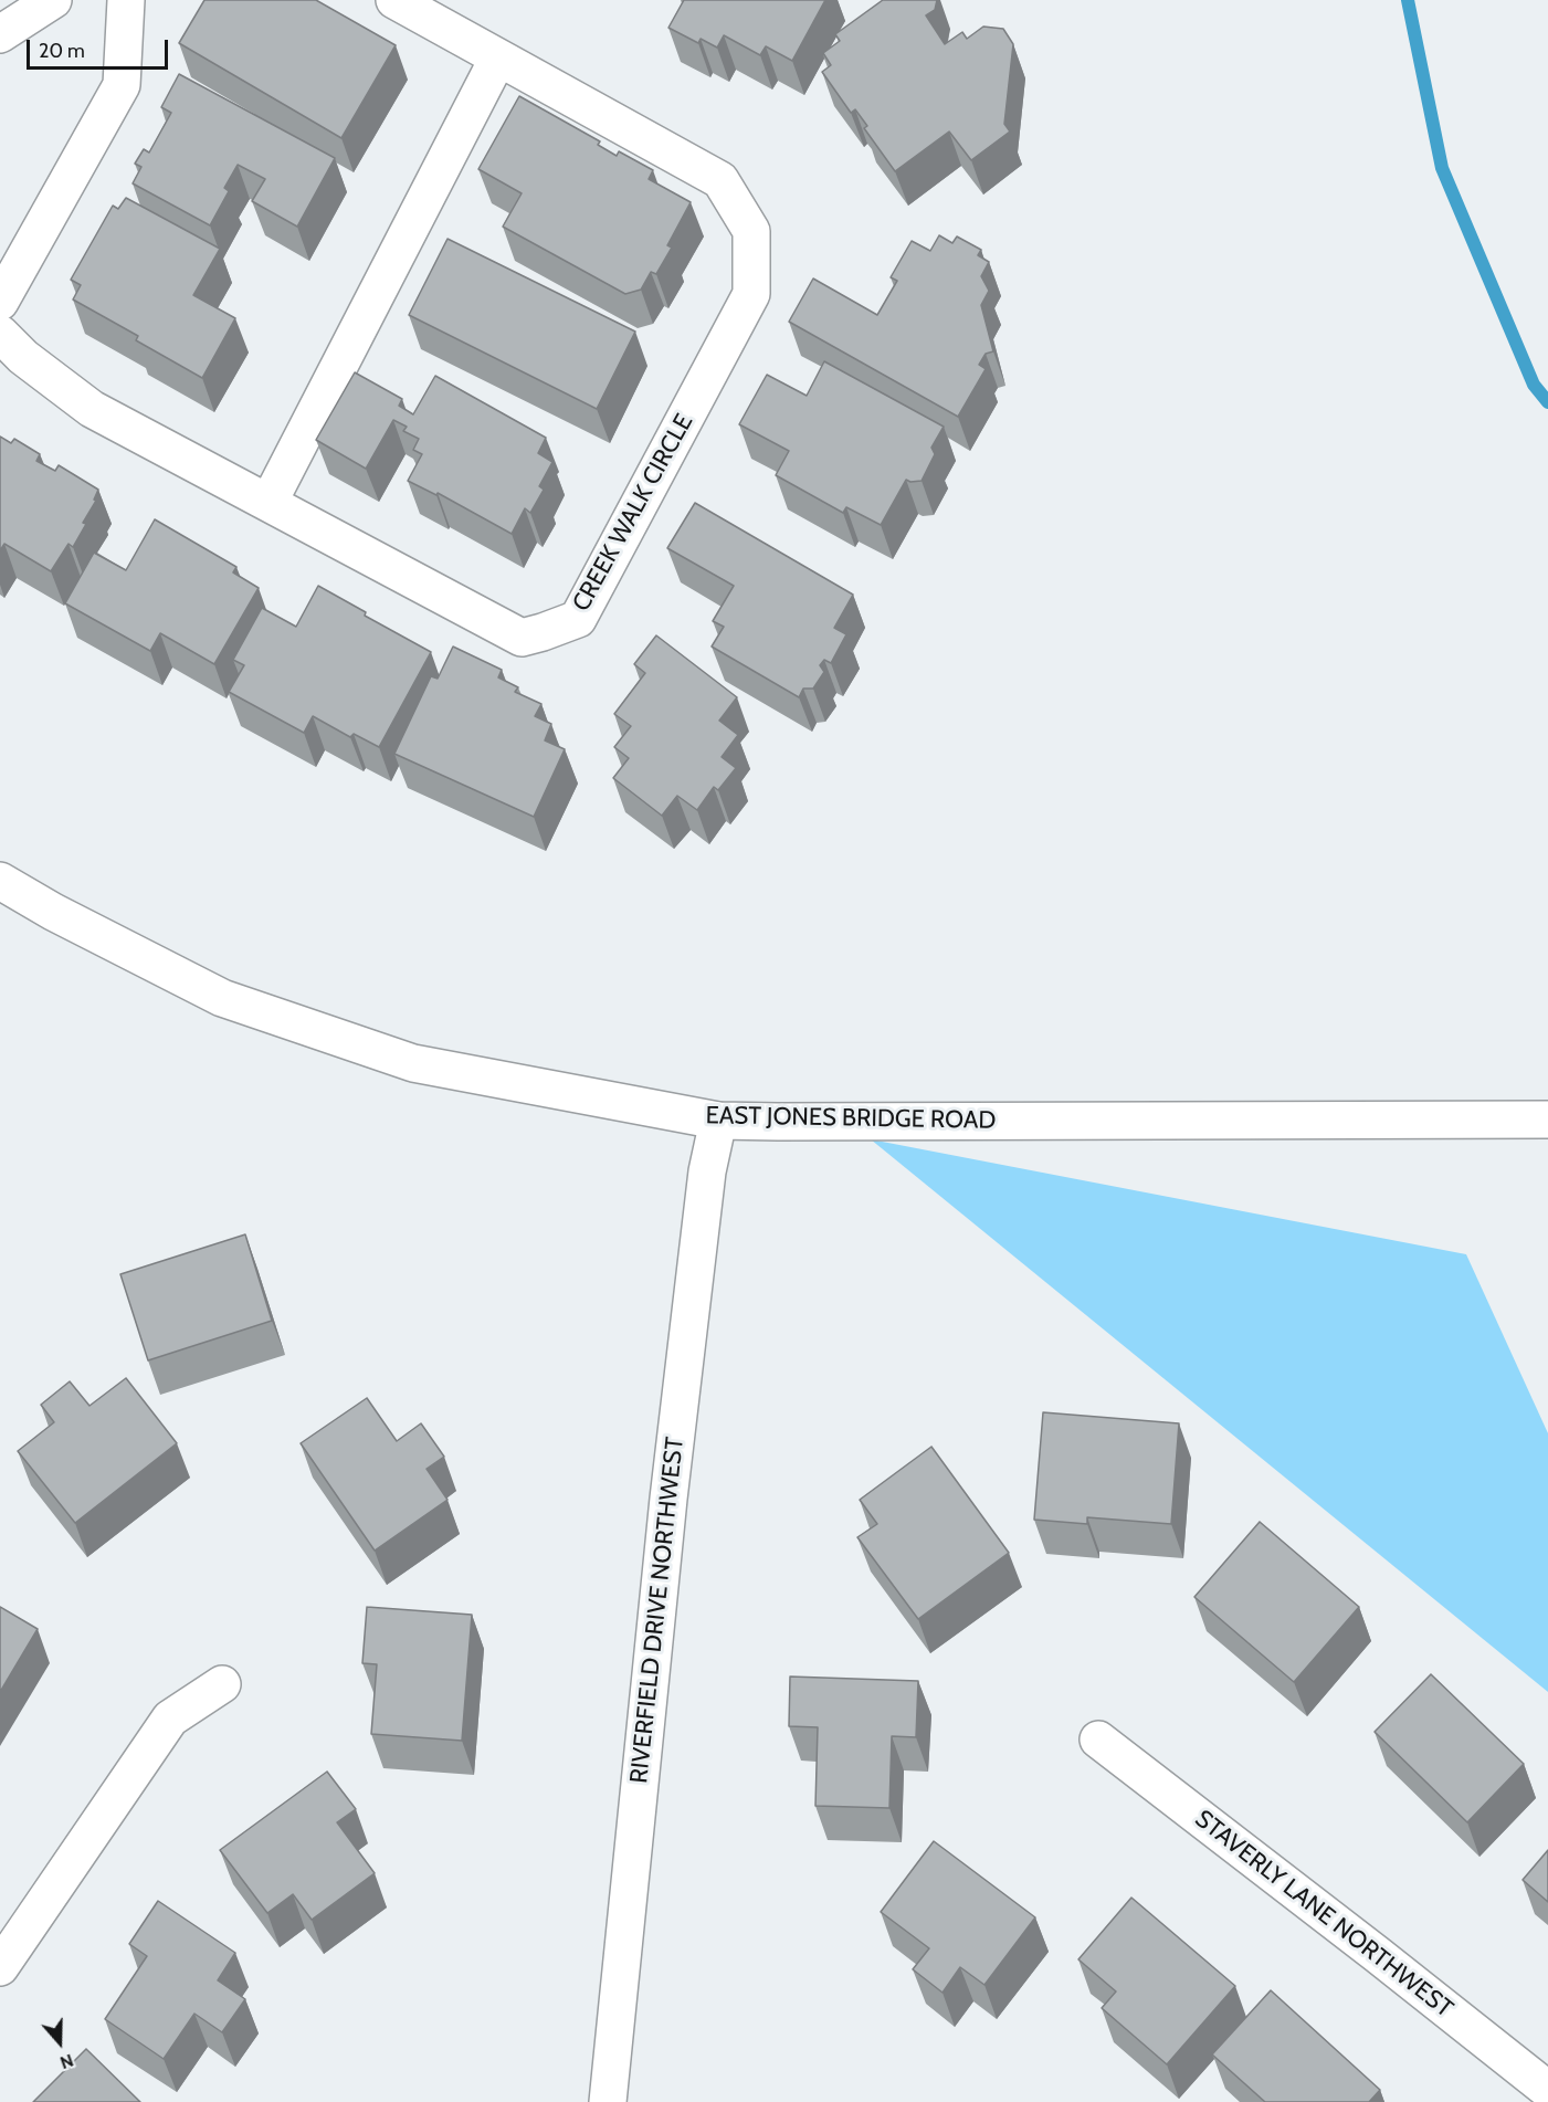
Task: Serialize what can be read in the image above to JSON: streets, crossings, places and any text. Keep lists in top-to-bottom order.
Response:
{
  "streets": {
    "street": [
      "CREEK WALK CIRCLE",
      "EAST JONES BRIDGE ROAD",
      "RIVERFIELD DRIVE NORTHWEST",
      "STAVERLY LANE NORTHWEST"
    ]
  },
  "crossings": [
    ["EAST JONES BRIDGE ROAD", "RIVERFIELD DRIVE NORTHWEST"]
  ],
  "scale_bar": "20 m",
  "north": "bottom"
}
